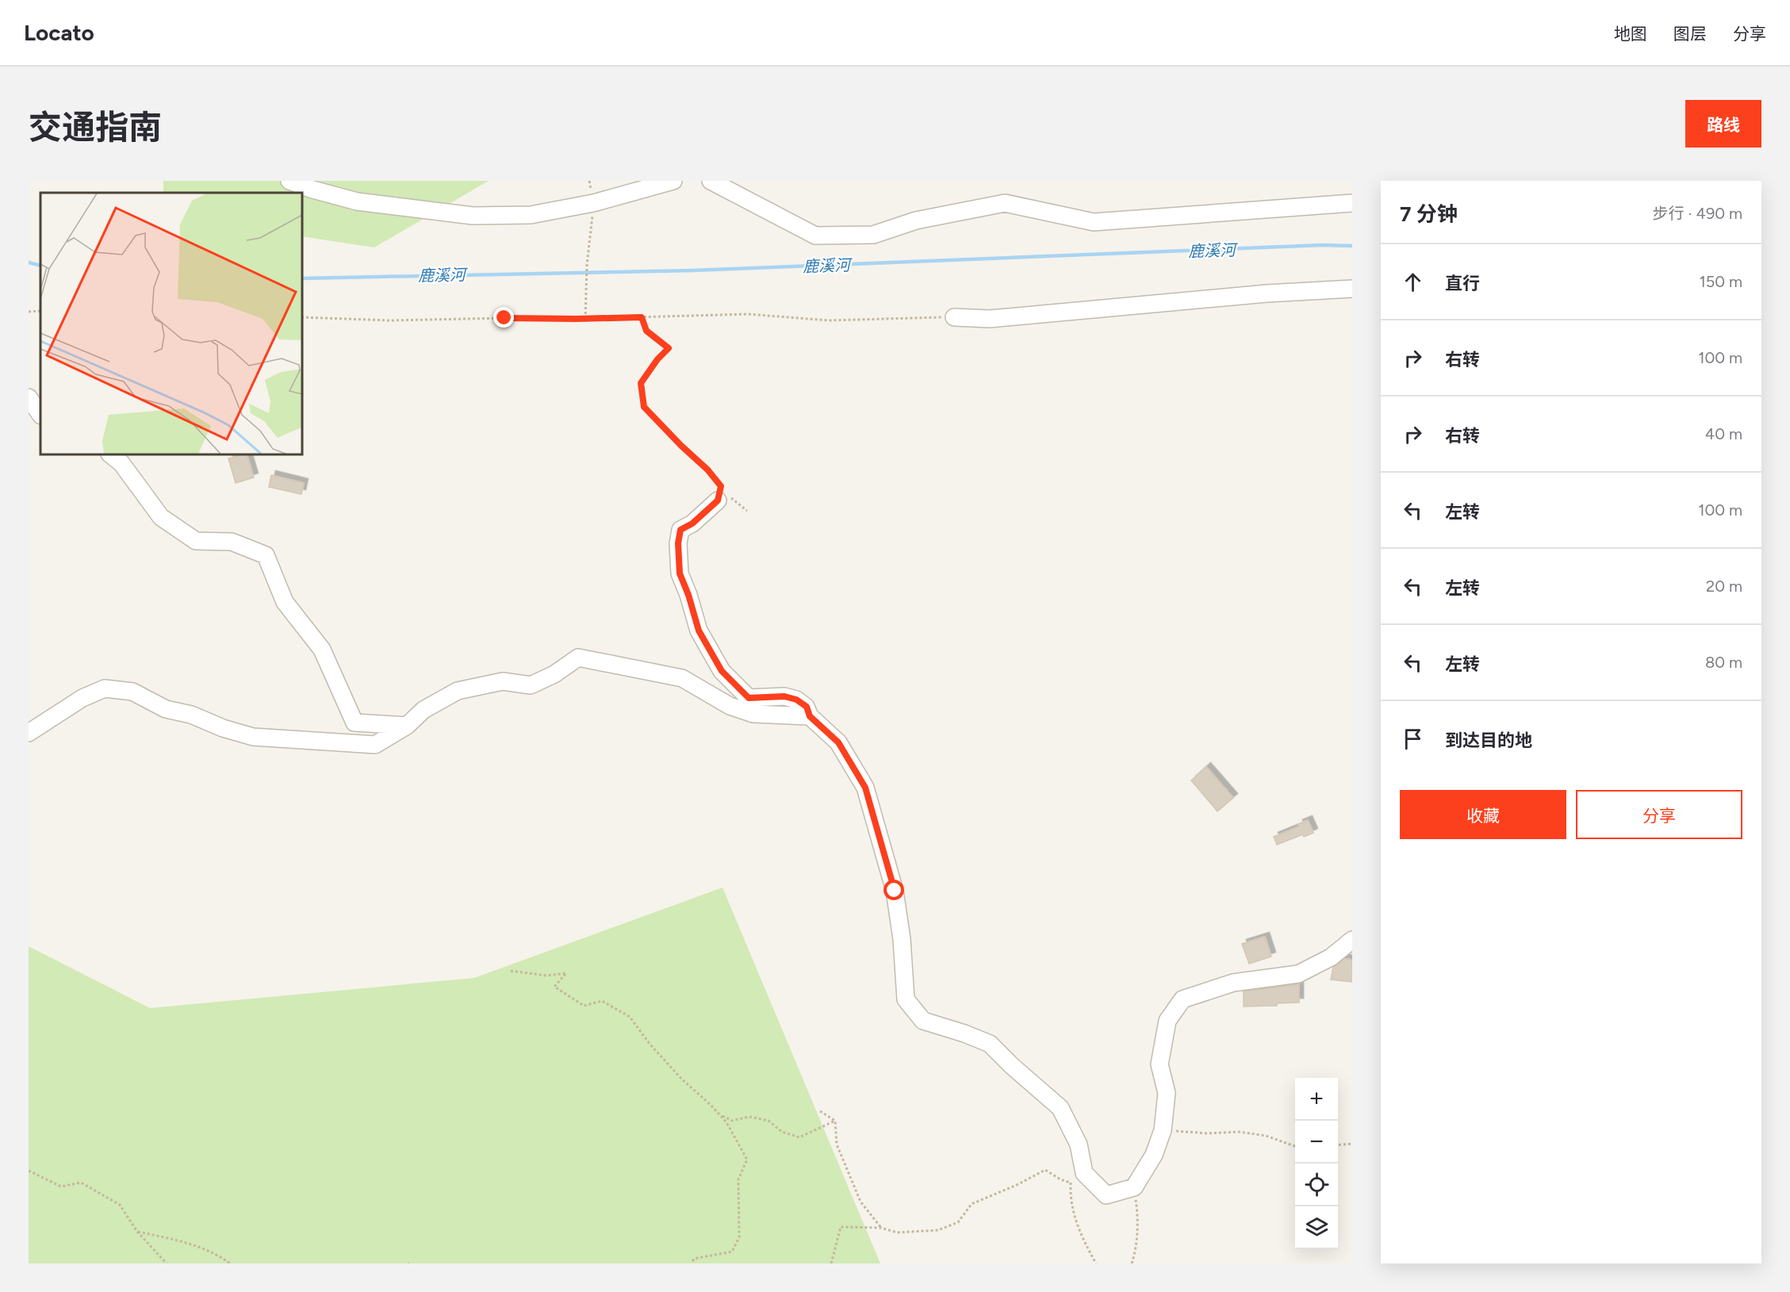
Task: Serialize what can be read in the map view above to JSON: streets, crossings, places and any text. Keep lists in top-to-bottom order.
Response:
{
  "water": ["鹿溪河"],
  "page": {
    "header": "Locato",
    "nav": ["地图", "图层", "分享"],
    "title": "交通指南",
    "buttons": [
      "路线",
      ["收藏", "分享"]
    ],
    "heading": ["7 分钟", "步行 · 490 m"],
    "list": [
      ["直行", "150 m"],
      ["右转", "100 m"],
      ["右转", "40 m"],
      ["左转", "100 m"],
      ["左转", "20 m"],
      ["左转", "80 m"],
      "到达目的地"
    ],
    "map_buttons": ["+", "−"]
  }
}
